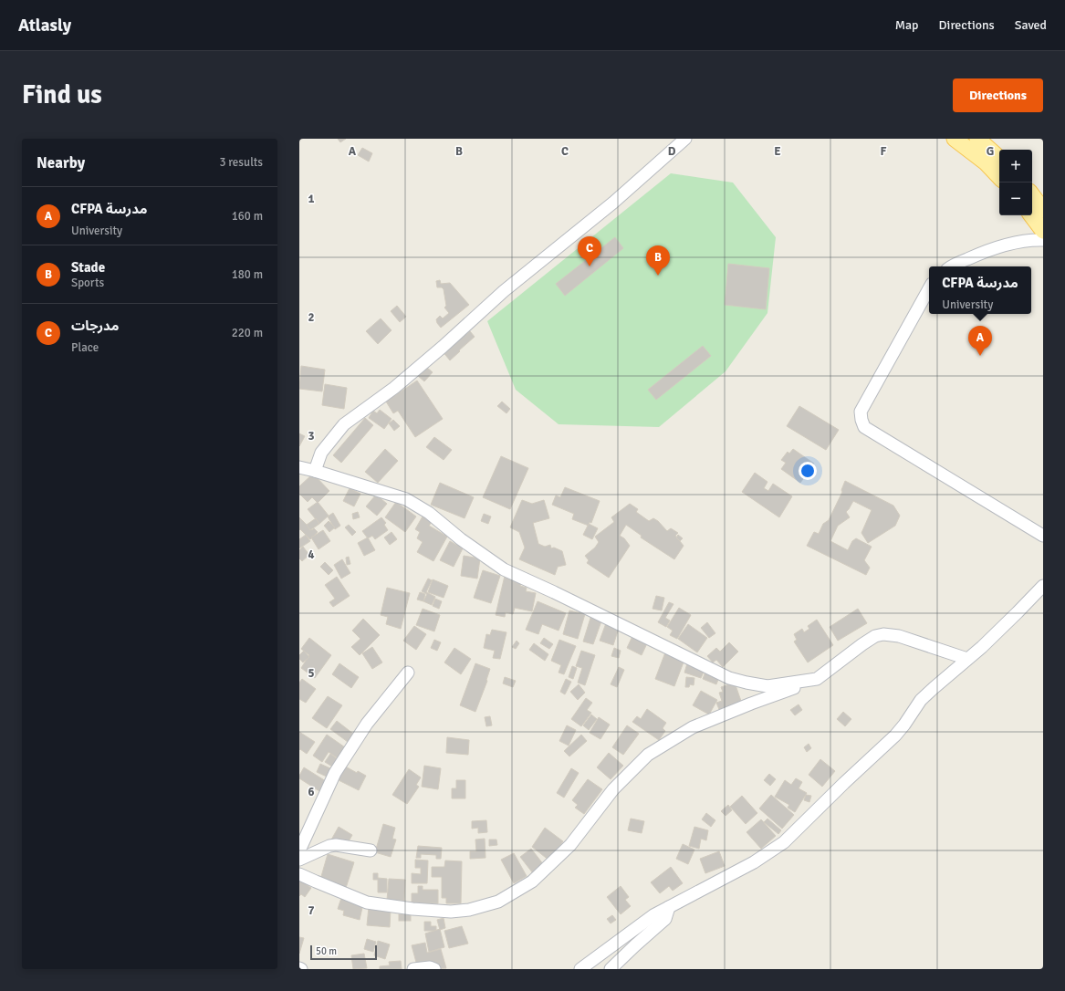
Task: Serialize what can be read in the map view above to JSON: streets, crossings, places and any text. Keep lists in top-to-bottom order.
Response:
{
  "scale_bar": "50 m",
  "page": {
    "header": "Atlasly",
    "nav": ["Map", "Directions", "Saved"],
    "buttons": "Directions",
    "title": "Find us",
    "heading": ["Nearby", "3 results"],
    "map_buttons": ["+", "−"],
    "list": [
      {
        "mark": "A",
        "name": "CFPA مدرسة",
        "note": "University",
        "value": "160 m"
      },
      {
        "mark": "B",
        "name": "Stade",
        "note": "Sports",
        "value": "180 m"
      },
      {
        "mark": "C",
        "name": "مدرجات",
        "note": "Place",
        "value": "220 m"
      }
    ],
    "pins": ["C", "B", "A"],
    "popup": ["CFPA مدرسة", "University"],
    "scale": "50 m"
  },
  "grid": {
    "columns": [
      "A",
      "B",
      "C",
      "D",
      "E",
      "F",
      "G"
    ],
    "rows": [
      "1",
      "2",
      "3",
      "4",
      "5",
      "6",
      "7"
    ]
  }
}
